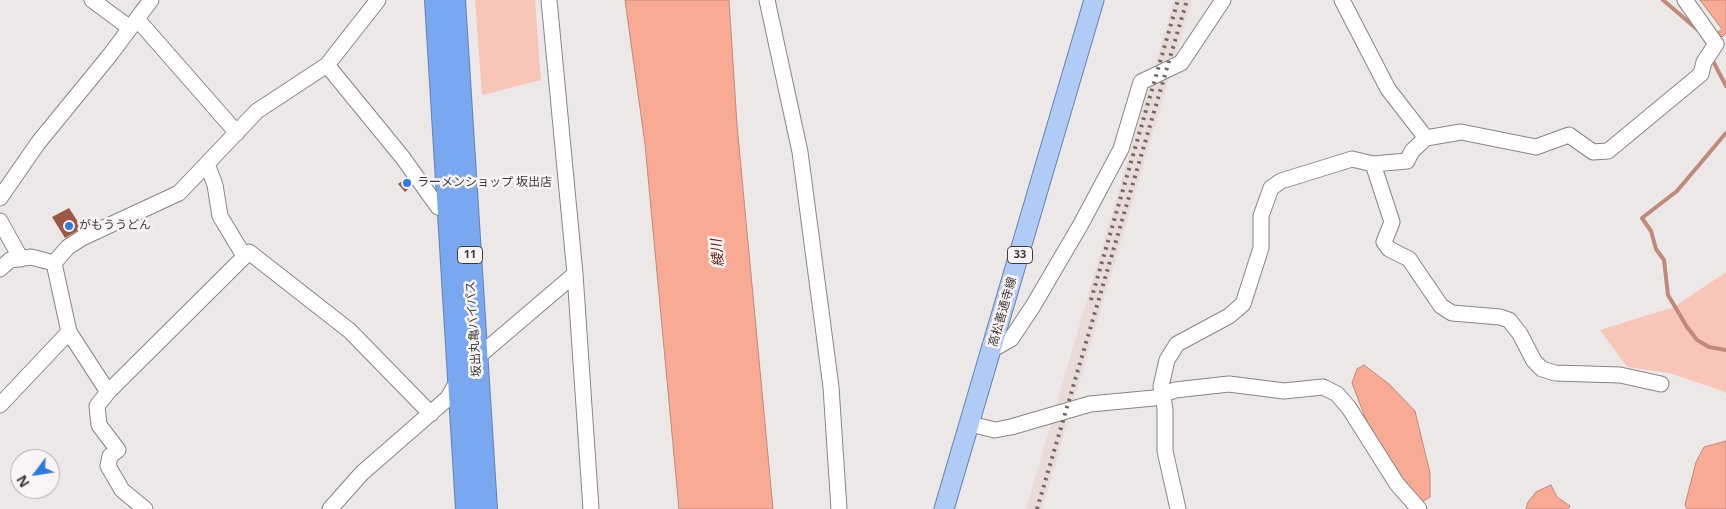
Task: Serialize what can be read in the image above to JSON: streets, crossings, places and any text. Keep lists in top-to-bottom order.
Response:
{
  "streets": {
    "highway": ["11", "坂出丸亀バイパス"],
    "main road": ["33", "高松善通寺線"]
  },
  "water": ["綾川"],
  "places": ["ラーメンショップ 坂出店", "がもううどん"],
  "north": "bottom left"
}
